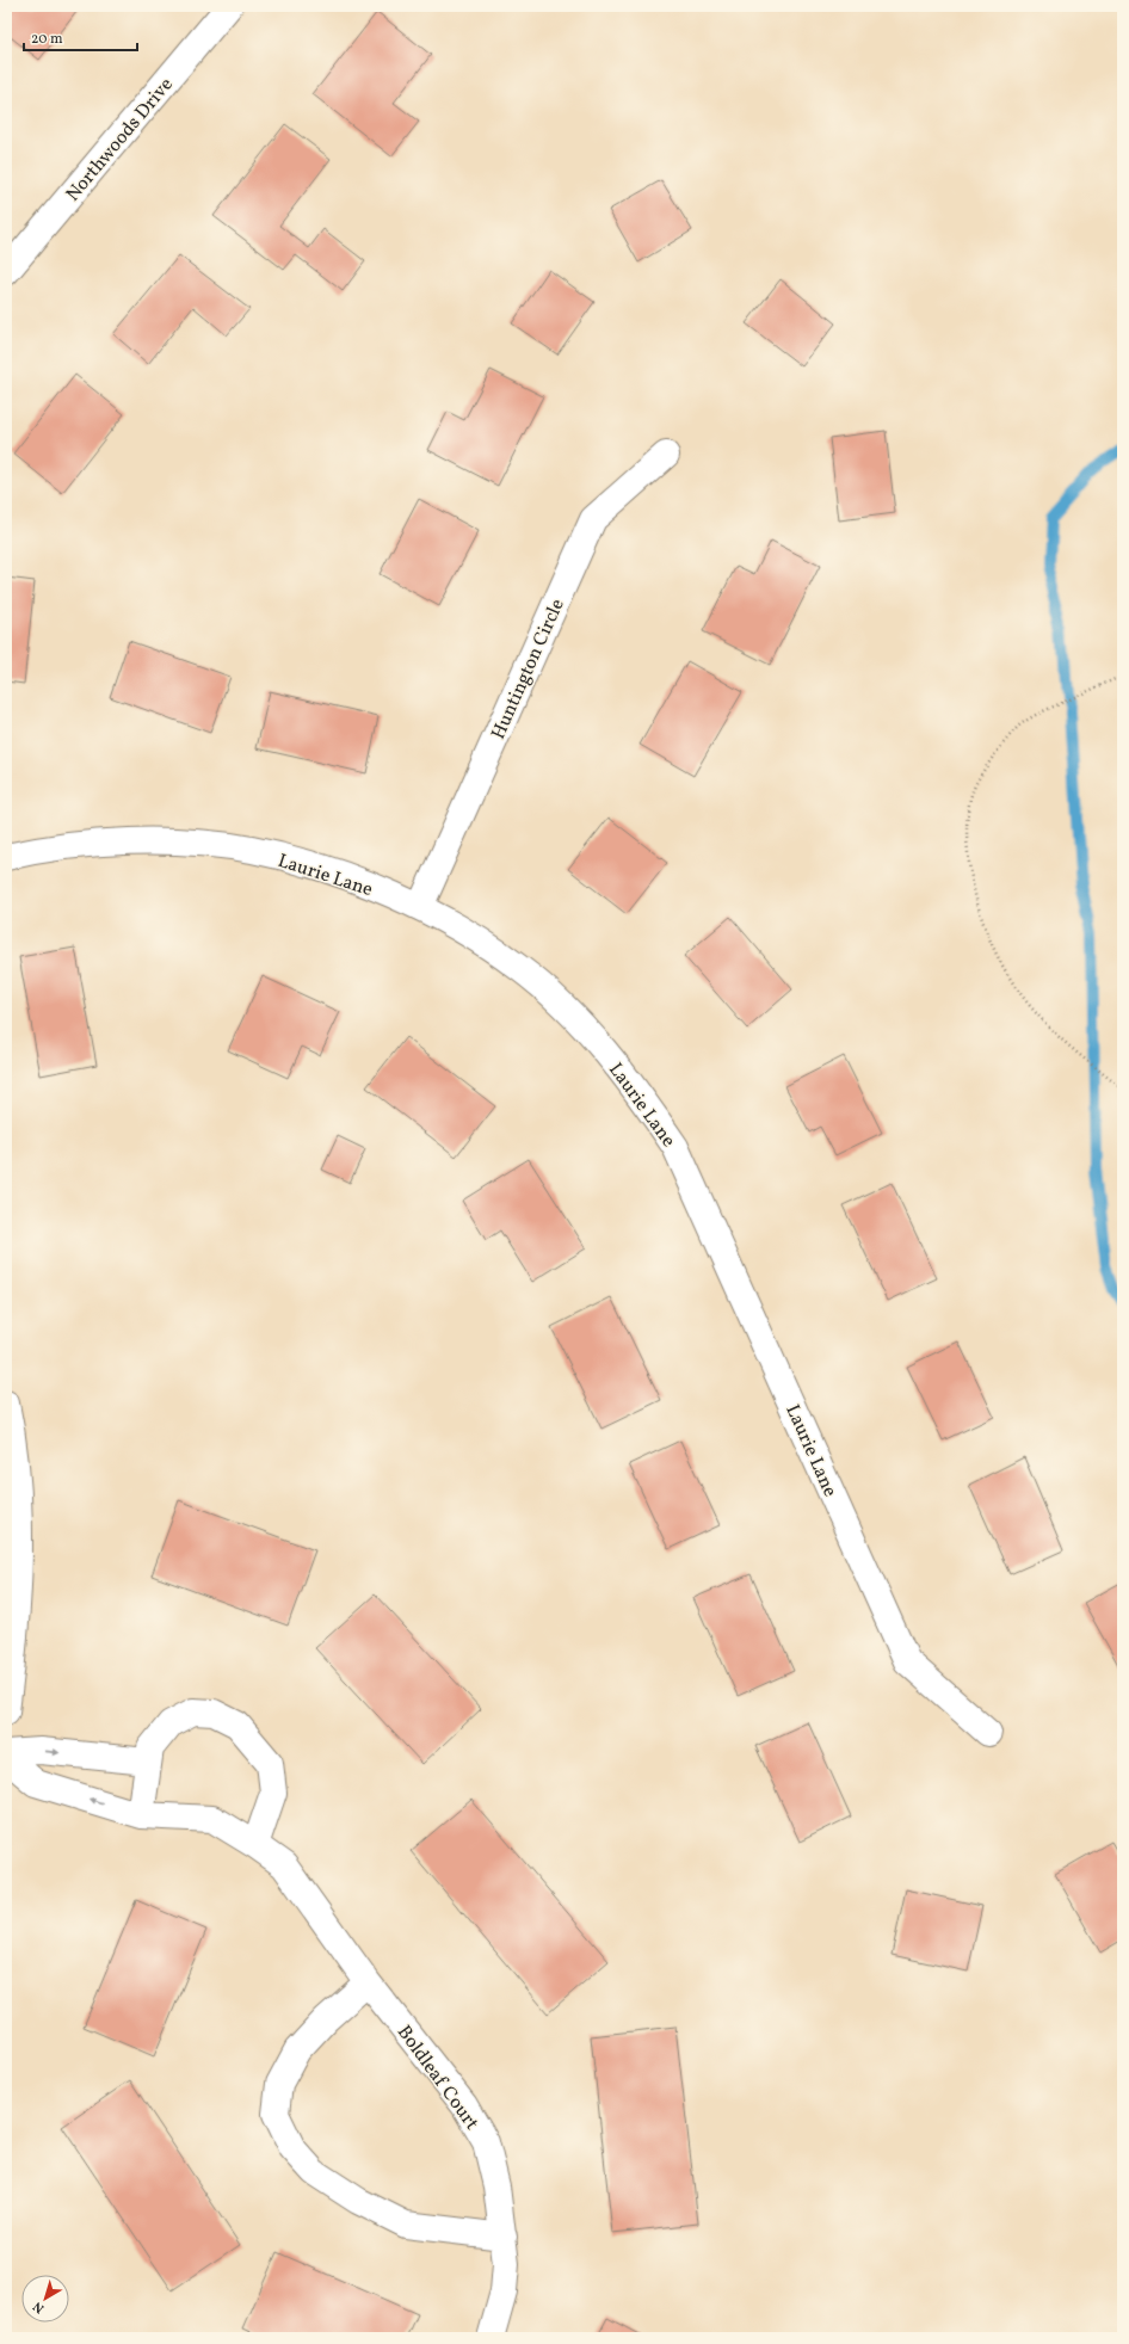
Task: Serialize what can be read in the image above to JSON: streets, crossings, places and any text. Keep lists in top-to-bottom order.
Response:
{
  "streets": {
    "street": [
      "Northwoods Drive",
      "Huntington Circle",
      "Laurie Lane",
      "Boldleaf Court"
    ]
  },
  "crossings": [
    ["Huntington Circle", "Laurie Lane"]
  ],
  "scale_bar": "20 m",
  "north": "bottom left"
}
